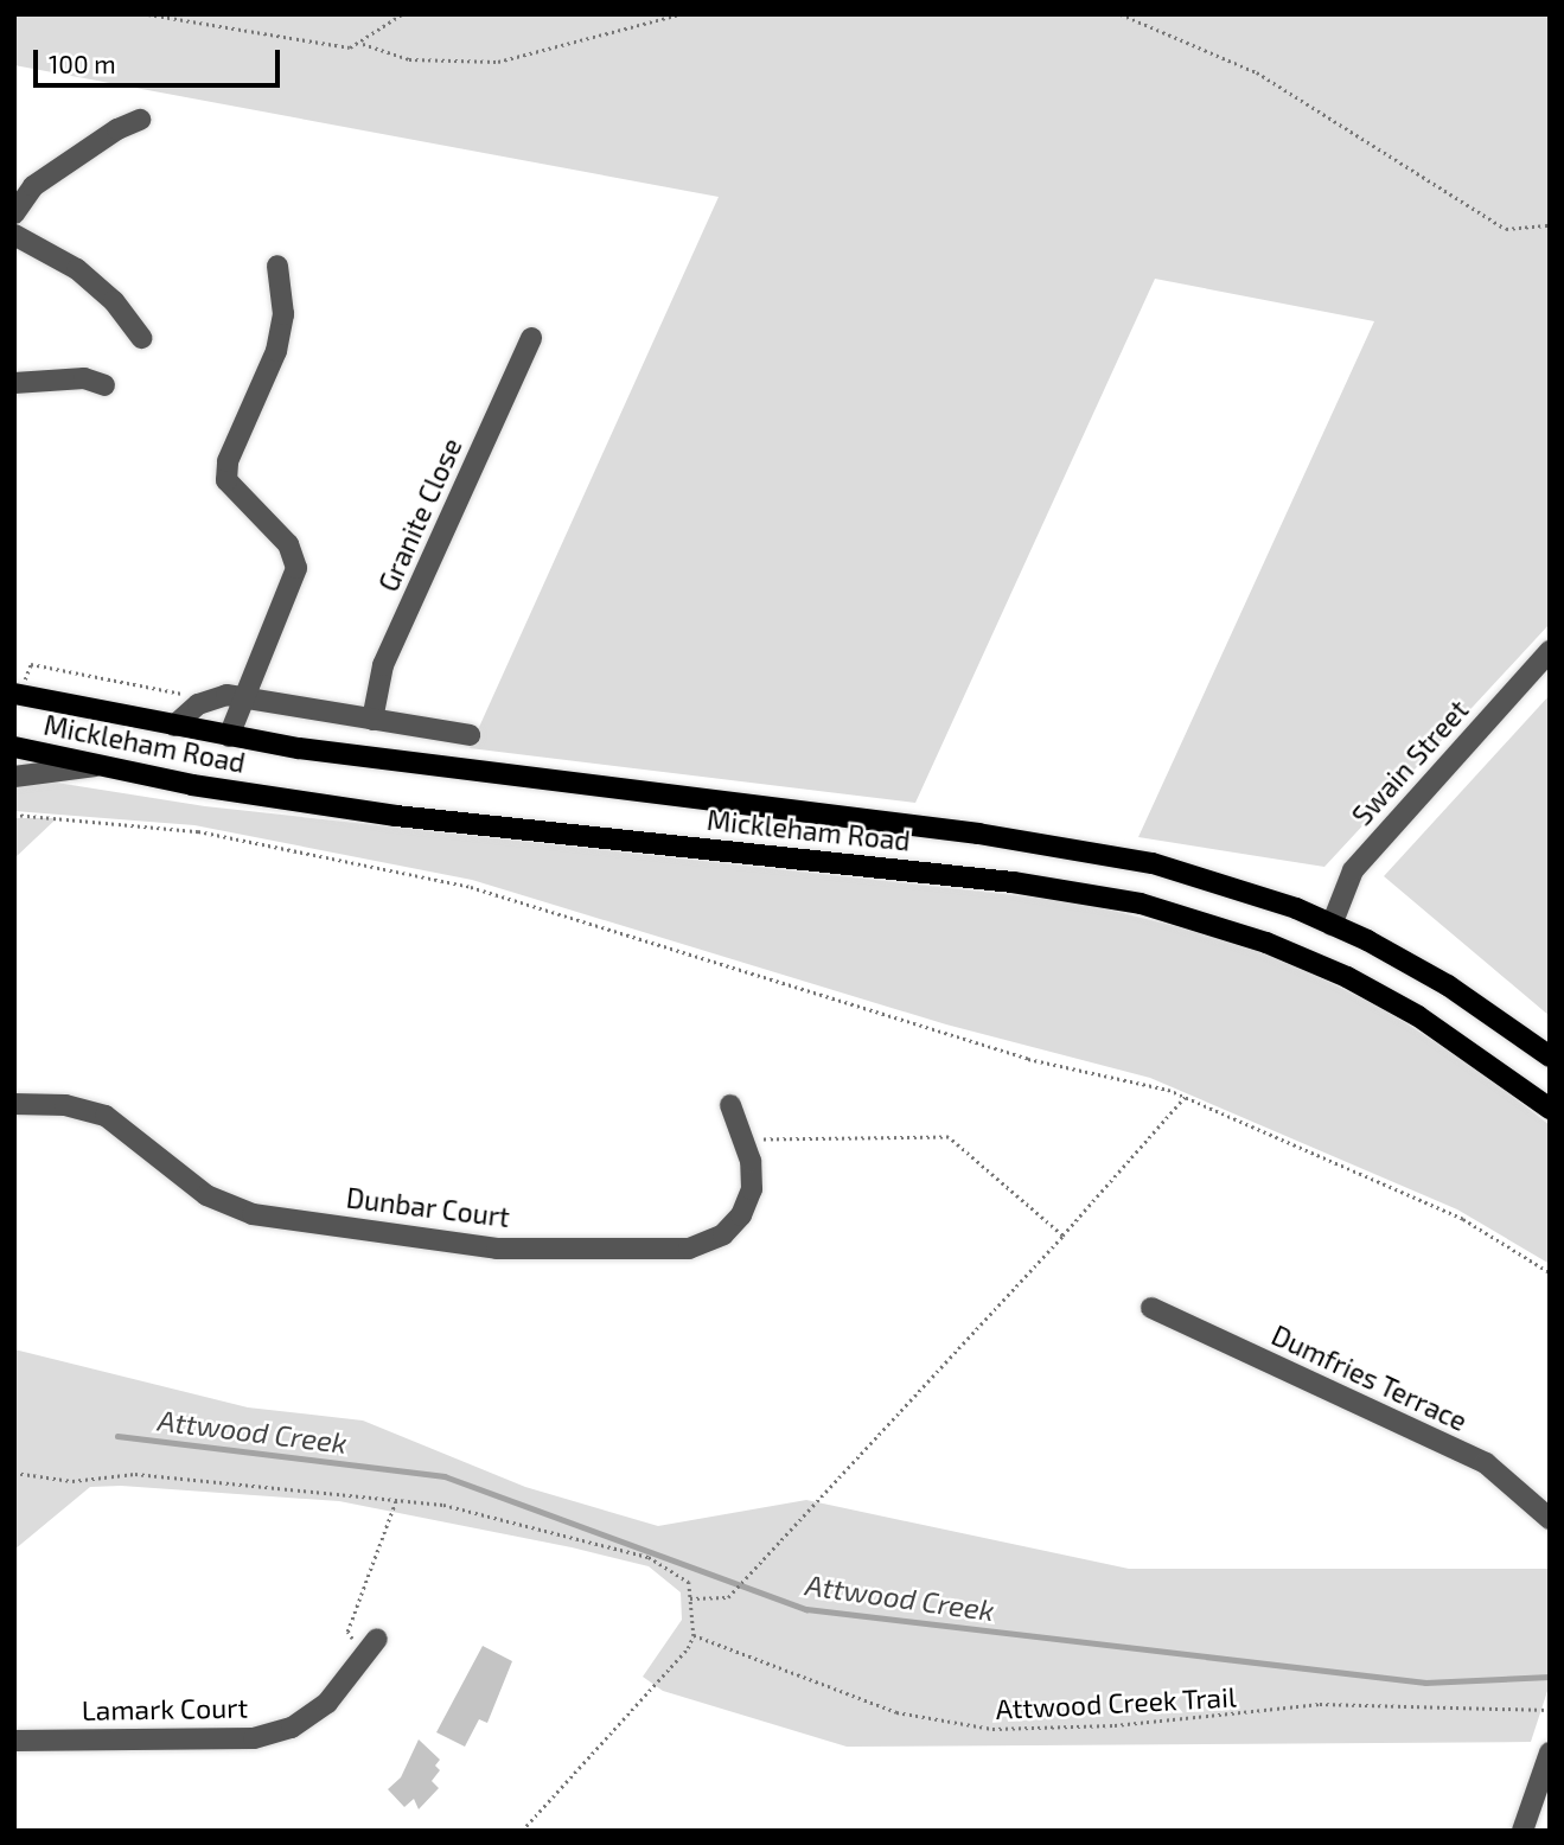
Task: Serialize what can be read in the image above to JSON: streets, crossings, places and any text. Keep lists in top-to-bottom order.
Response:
{
  "streets": {
    "main road": ["Mickleham Road"],
    "street": [
      "Granite Close",
      "Swain Street",
      "Dunbar Court",
      "Dumfries Terrace",
      "Lamark Court"
    ],
    "path": ["Attwood Creek Trail"]
  },
  "crossings": [
    ["Mickleham Road", "Swain Street"]
  ],
  "water": ["Attwood Creek"],
  "scale_bar": "100 m"
}
